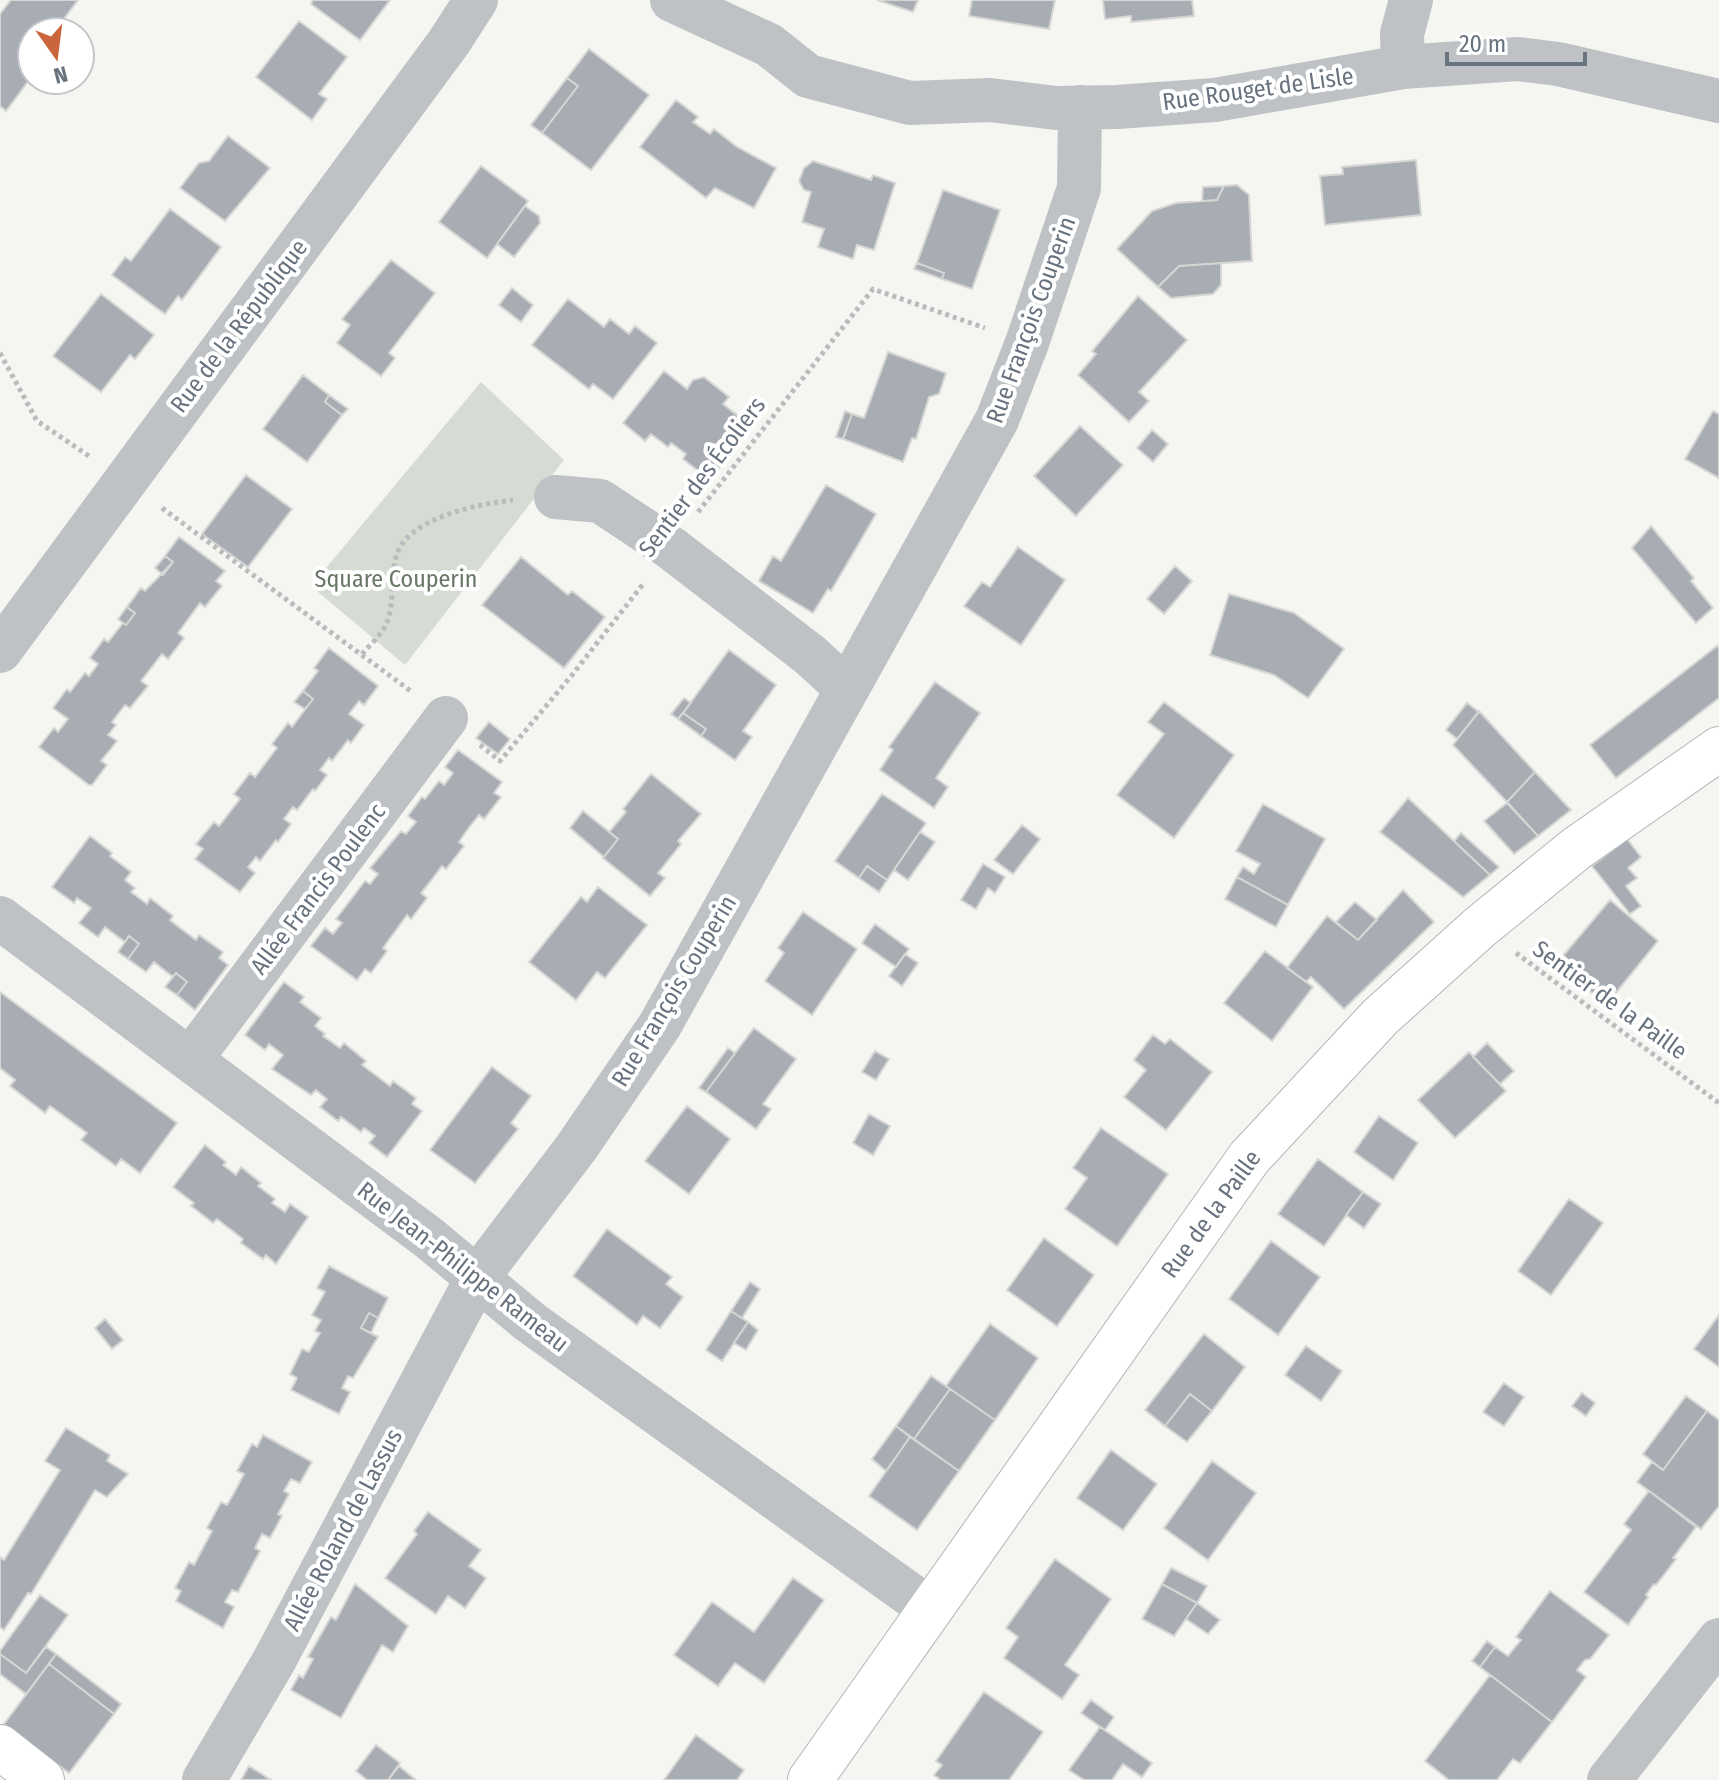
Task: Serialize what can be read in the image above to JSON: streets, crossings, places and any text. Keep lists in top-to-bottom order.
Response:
{
  "streets": {
    "street": [
      "Rue Rouget de Lisle",
      "Rue François Couperin",
      "Rue de la République",
      "Allée Francis Poulenc",
      "Rue de la Paille",
      "Rue Jean-Philippe Rameau",
      "Allée Roland de Lassus"
    ],
    "path": ["Sentier des Écoliers", "Sentier de la Paille"]
  },
  "crossings": [
    ["Rue Rouget de Lisle", "Rue François Couperin"],
    ["Rue François Couperin", "Sentier des Écoliers"],
    ["Rue François Couperin", "Rue Jean-Philippe Rameau"],
    ["Rue François Couperin", "Allée Roland de Lassus"],
    ["Sentier des Écoliers", "Allée Francis Poulenc"],
    ["Allée Francis Poulenc", "Rue Jean-Philippe Rameau"],
    ["Sentier de la Paille", "Rue de la Paille"],
    ["Rue de la Paille", "Rue Jean-Philippe Rameau"],
    ["Rue Jean-Philippe Rameau", "Allée Roland de Lassus"]
  ],
  "parks": ["Square Couperin"],
  "scale_bar": "20 m",
  "north": "bottom"
}
